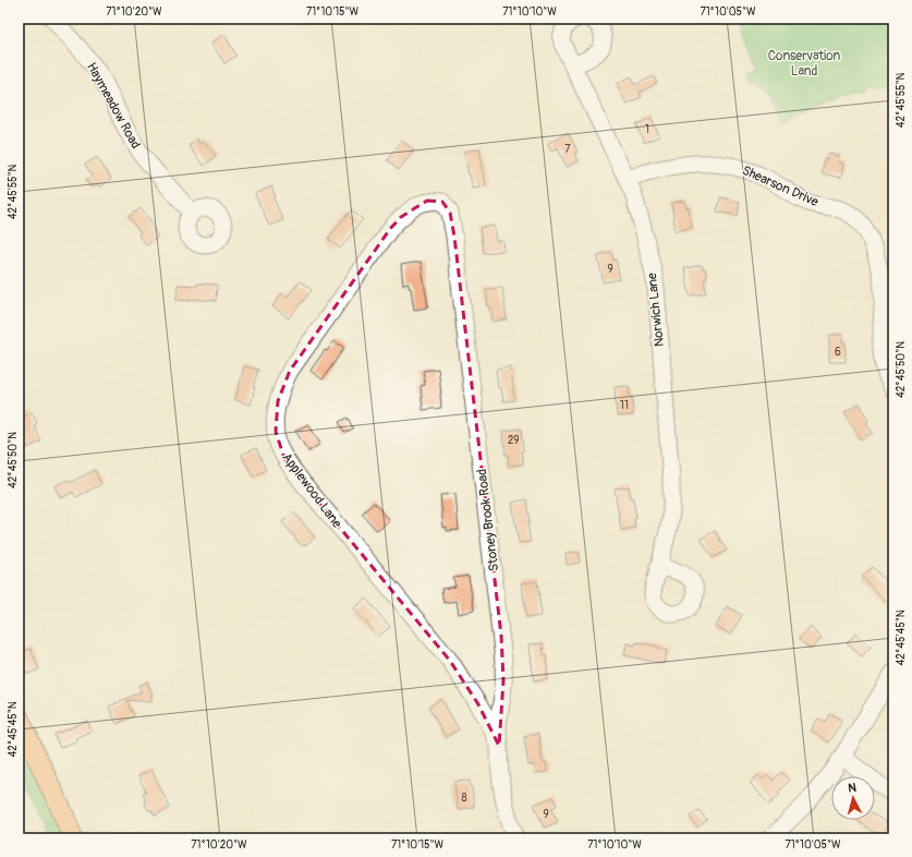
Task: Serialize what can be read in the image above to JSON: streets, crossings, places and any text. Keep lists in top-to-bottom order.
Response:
{
  "streets": {
    "street": [
      "Haymeadow Road",
      "Shearson Drive",
      "Norwich Lane",
      "Applewood Lane",
      "Stoney Brook Road"
    ]
  },
  "crossings": [
    ["Shearson Drive", "Norwich Lane"],
    ["Applewood Lane", "Stoney Brook Road"]
  ],
  "parks": ["Conservation Land"],
  "house_numbers": [
    "1",
    "7",
    "9",
    "6",
    "11",
    "29",
    "8",
    "9"
  ],
  "north": "top",
  "coordinates": [
    "71°10'20\"W",
    "71°10'15\"W",
    "71°10'10\"W",
    "71°10'05\"W",
    "42°45'55\"N",
    "42°45'50\"N",
    "42°45'45\"N"
  ]
}
